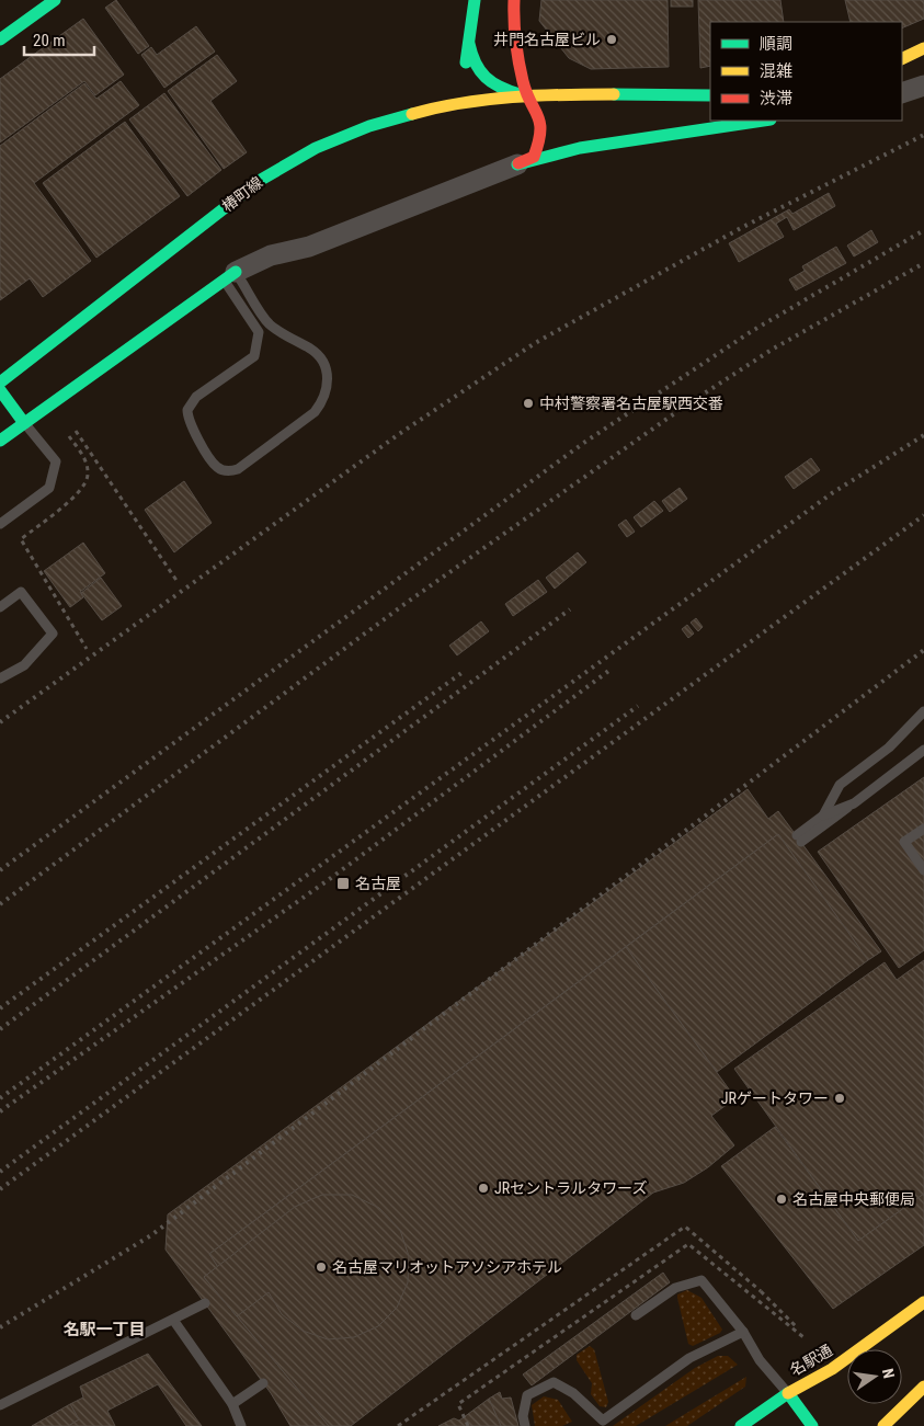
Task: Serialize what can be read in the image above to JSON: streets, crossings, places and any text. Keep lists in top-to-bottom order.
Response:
{
  "streets": {
    "street": ["椿町線", "名駅通"]
  },
  "districts": ["名駅一丁目"],
  "places": {
    "other": [
      "井門名古屋ビル",
      "中村警察署名古屋駅西交番",
      "JRゲートタワー",
      "JRセントラルタワーズ",
      "名古屋中央郵便局",
      "名古屋マリオットアソシアホテル"
    ],
    "transit": ["名古屋"]
  },
  "legend": ["順調", "混雑", "渋滞"],
  "scale_bar": "20 m",
  "north": "right"
}
